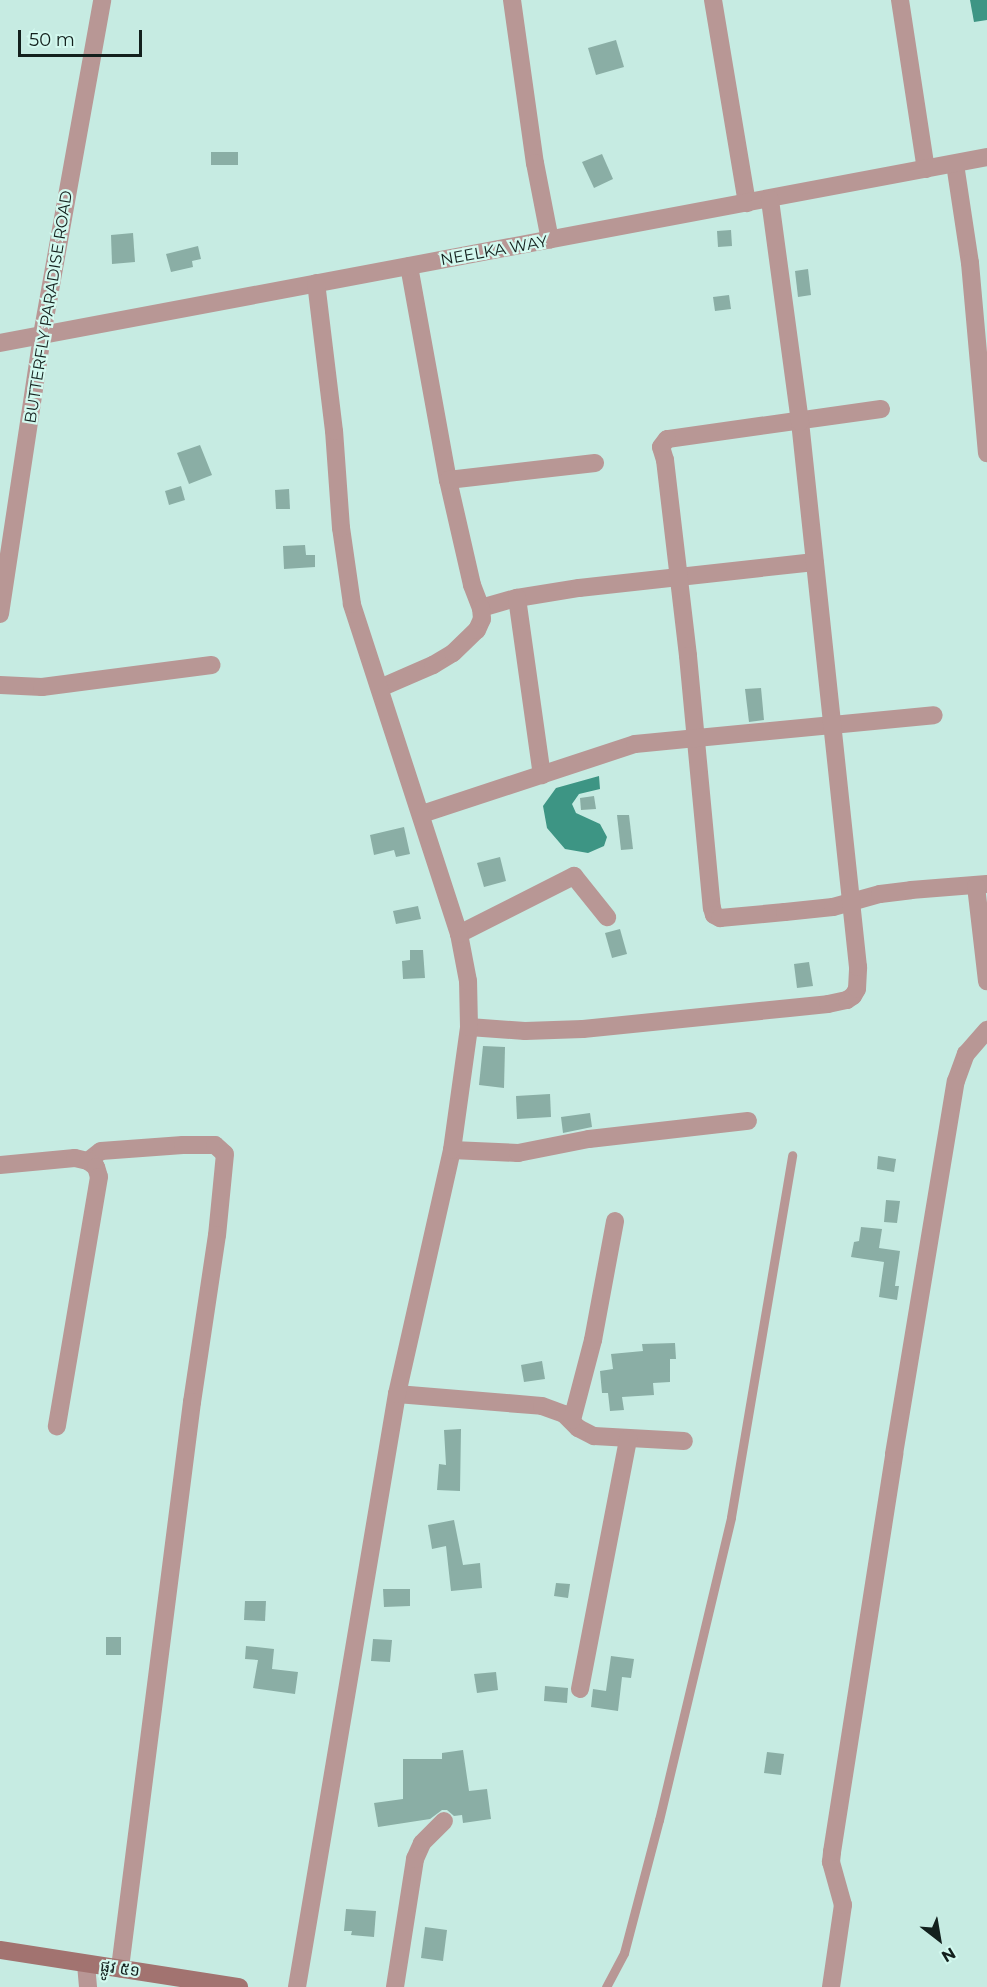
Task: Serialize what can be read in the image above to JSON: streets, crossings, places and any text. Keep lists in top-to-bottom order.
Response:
{
  "streets": {
    "main road": ["ផ្លូវ ៥១"],
    "street": ["NEELKA WAY", "BUTTERFLY PARADISE ROAD"]
  },
  "crossings": [
    ["NEELKA WAY", "BUTTERFLY PARADISE ROAD"]
  ],
  "scale_bar": "50 m",
  "north": "bottom right"
}
